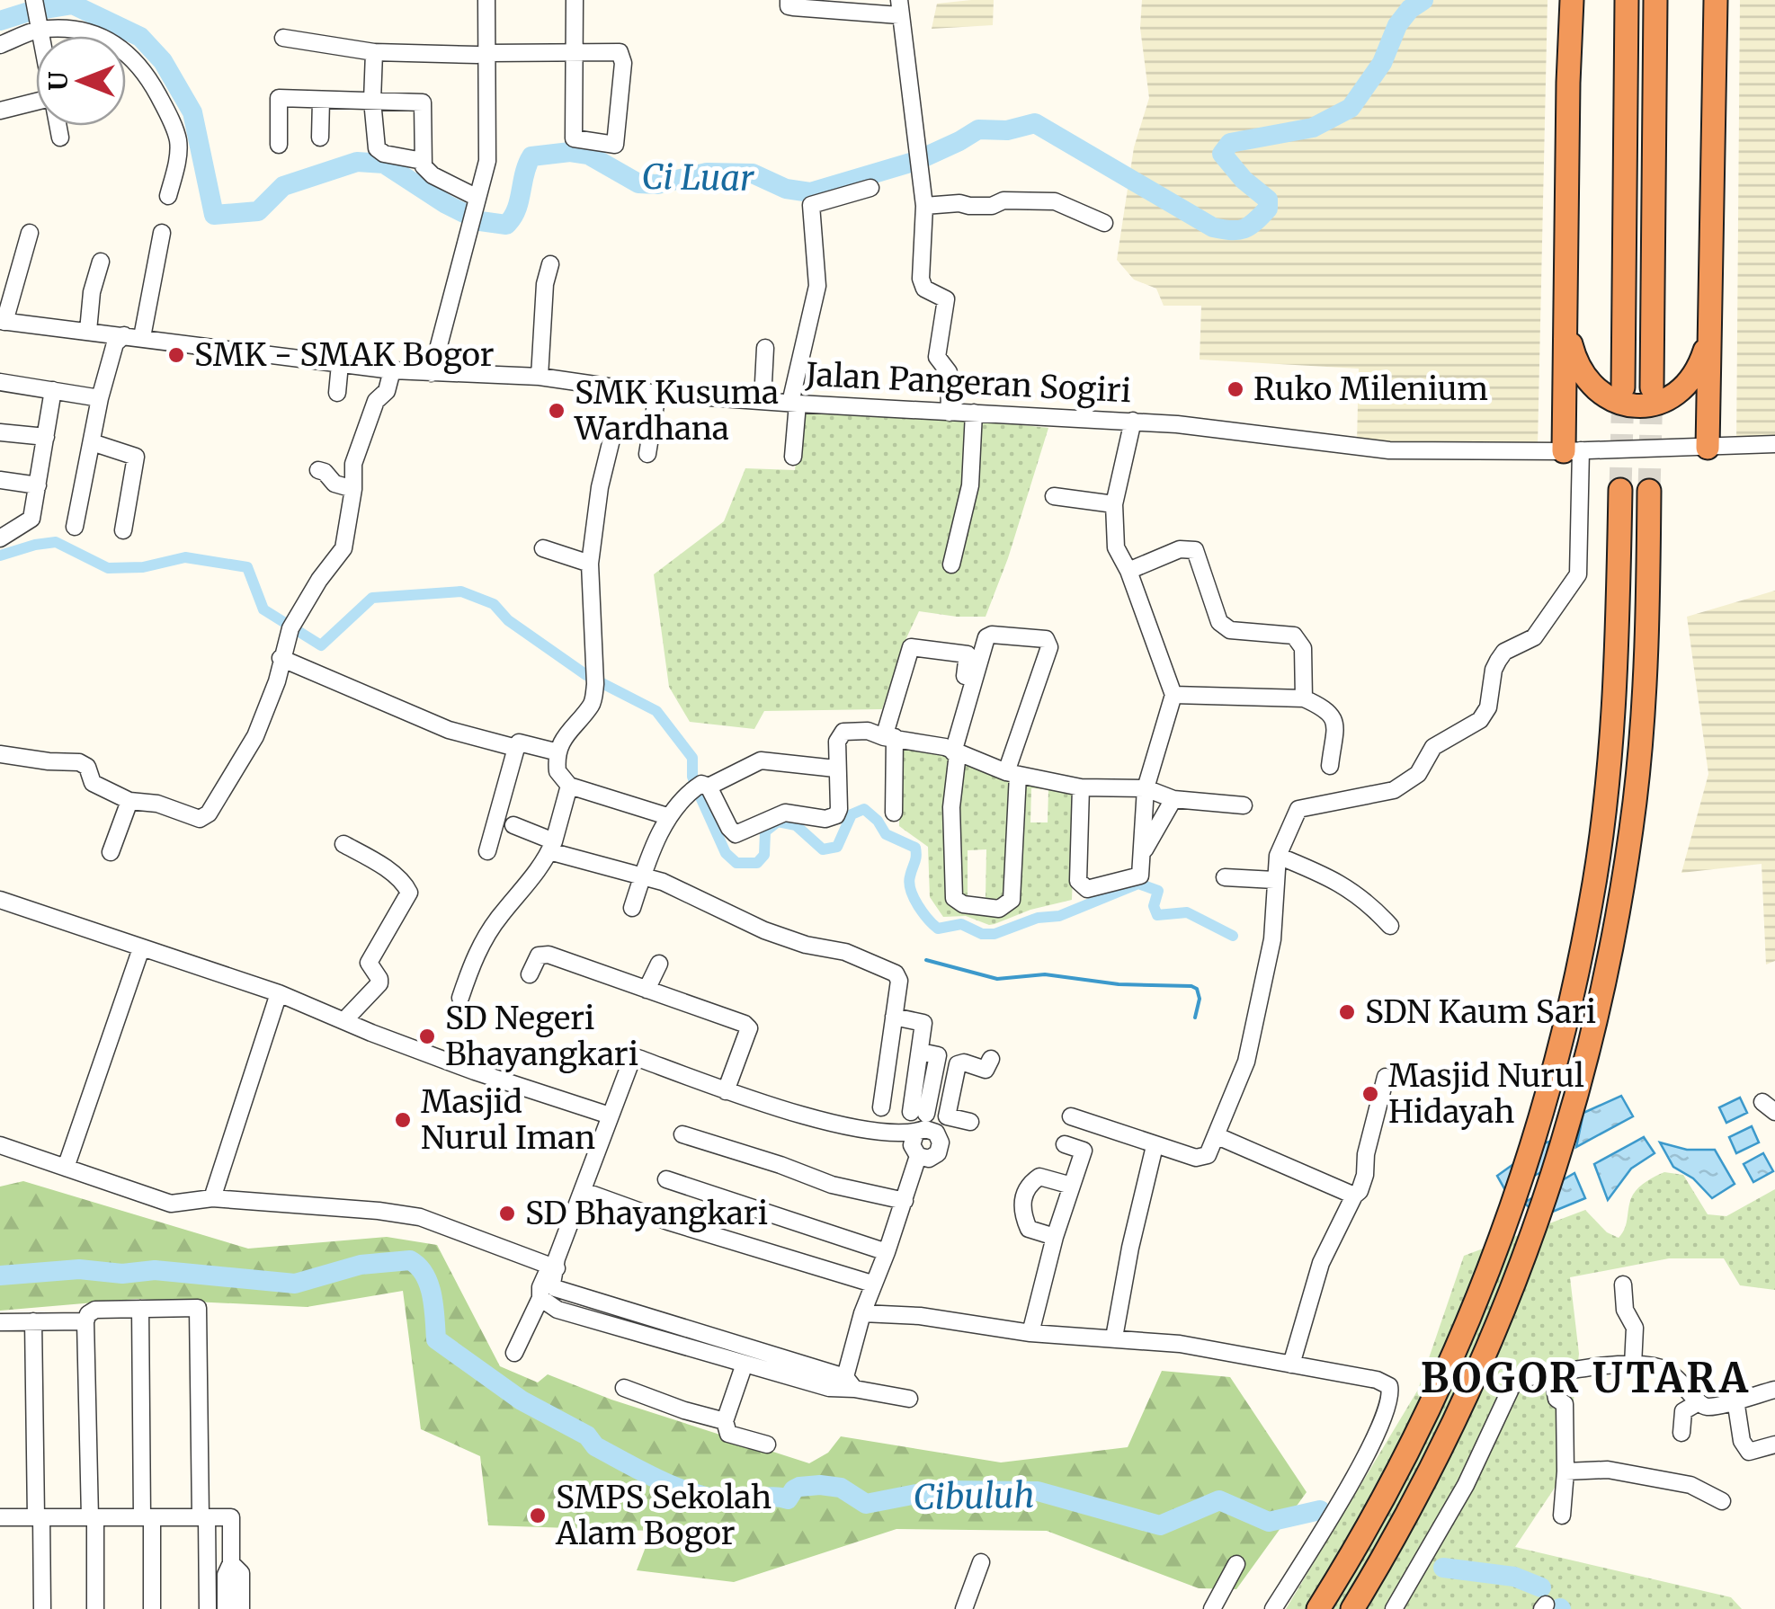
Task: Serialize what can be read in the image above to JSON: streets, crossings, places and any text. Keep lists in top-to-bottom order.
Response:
{
  "streets": {
    "street": ["Jalan Pangeran Sogiri"]
  },
  "districts": ["BOGOR UTARA"],
  "water": ["Ci Luar", "Cibuluh"],
  "places": [
    "SMK - SMAK Bogor",
    "Ruko Milenium",
    "SMK Kusuma Wardhana",
    "SDN Kaum Sari",
    "SD Negeri Bhayangkari",
    "Masjid Nurul Hidayah",
    "Masjid Nurul Iman",
    "SD Bhayangkari",
    "SMPS Sekolah Alam Bogor"
  ],
  "north": "left"
}
